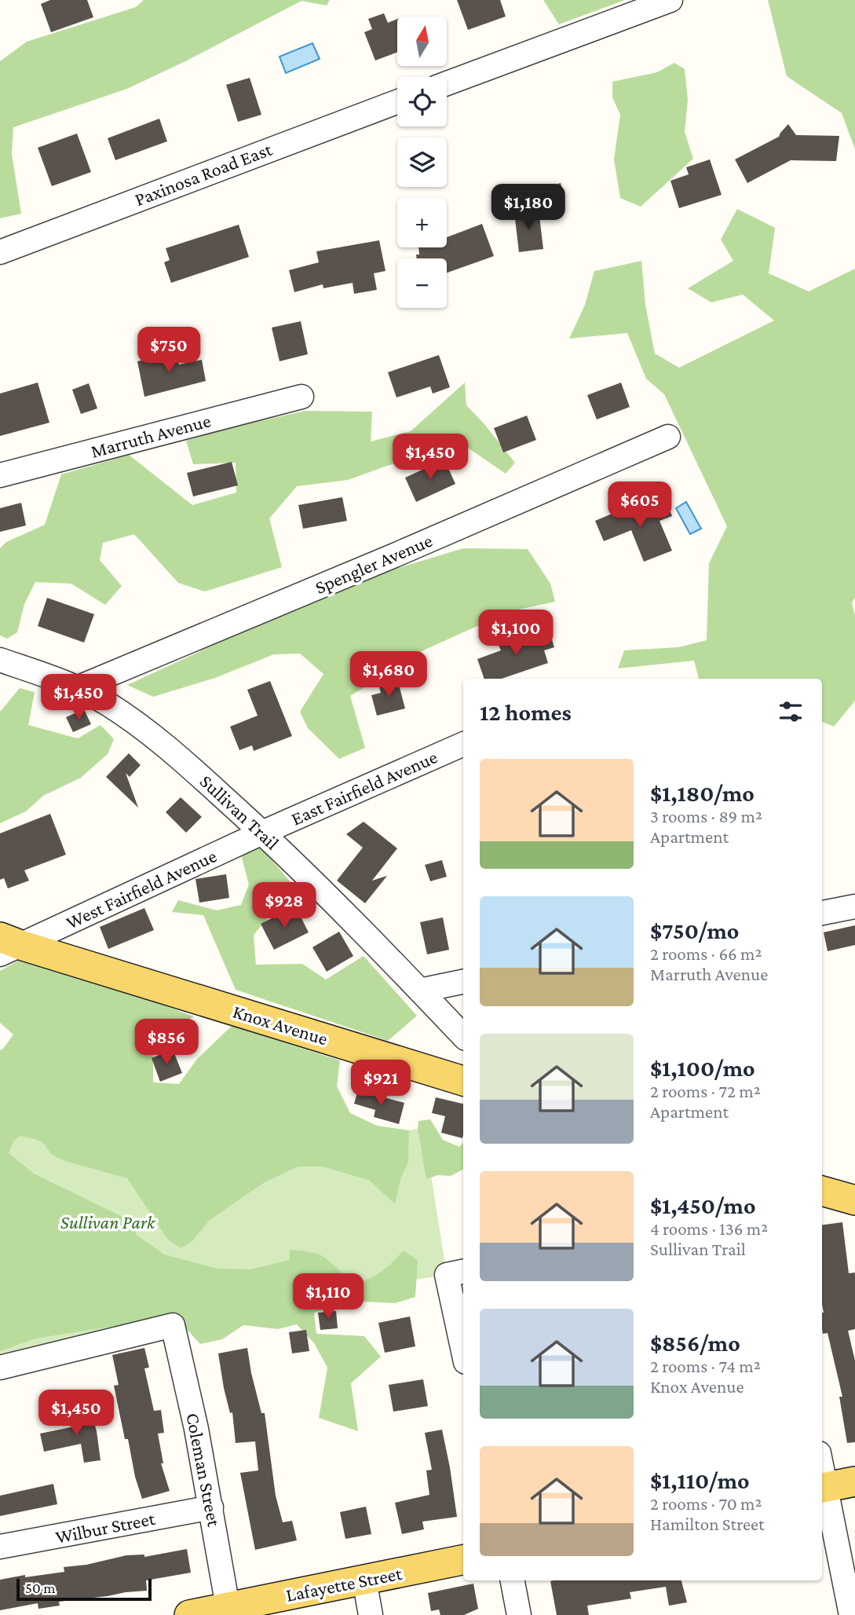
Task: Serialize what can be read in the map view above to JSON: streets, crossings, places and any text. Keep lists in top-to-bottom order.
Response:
{
  "streets": {
    "main road": ["Knox Avenue", "Lafayette Street"],
    "street": [
      "Paxinosa Road East",
      "Marruth Avenue",
      "Spengler Avenue",
      "East Fairfield Avenue",
      "Sullivan Trail",
      "West Fairfield Avenue",
      "Coleman Street",
      "Wilbur Street"
    ]
  },
  "crossings": [
    ["Spengler Avenue", "Sullivan Trail"],
    ["East Fairfield Avenue", "Sullivan Trail"],
    ["East Fairfield Avenue", "West Fairfield Avenue"],
    ["Sullivan Trail", "West Fairfield Avenue"],
    ["West Fairfield Avenue", "Knox Avenue"],
    ["Coleman Street", "Wilbur Street"],
    ["Coleman Street", "Lafayette Street"]
  ],
  "parks": ["Sullivan Park"],
  "scale_bar": "50 m",
  "north": "top",
  "page": {
    "map_buttons": ["+", "−"],
    "price": [
      "$1,180",
      "$750",
      "$1,450",
      "$605",
      "$1,100",
      "$1,680",
      "$1,450",
      "$928",
      "$856",
      "$921",
      "$1,110",
      "$1,450"
    ],
    "heading": "12 homes",
    "list": [
      {
        "name": "$1,180/mo",
        "note": "3 rooms · 89 m² · Apartment"
      },
      {
        "name": "$750/mo",
        "note": "2 rooms · 66 m² · Marruth Avenue"
      },
      {
        "name": "$1,100/mo",
        "note": "2 rooms · 72 m² · Apartment"
      },
      {
        "name": "$1,450/mo",
        "note": "4 rooms · 136 m² · Sullivan Trail"
      },
      {
        "name": "$856/mo",
        "note": "2 rooms · 74 m² · Knox Avenue"
      },
      {
        "name": "$1,110/mo",
        "note": "2 rooms · 70 m² · Hamilton Street"
      }
    ],
    "scale": "50 m"
  }
}
